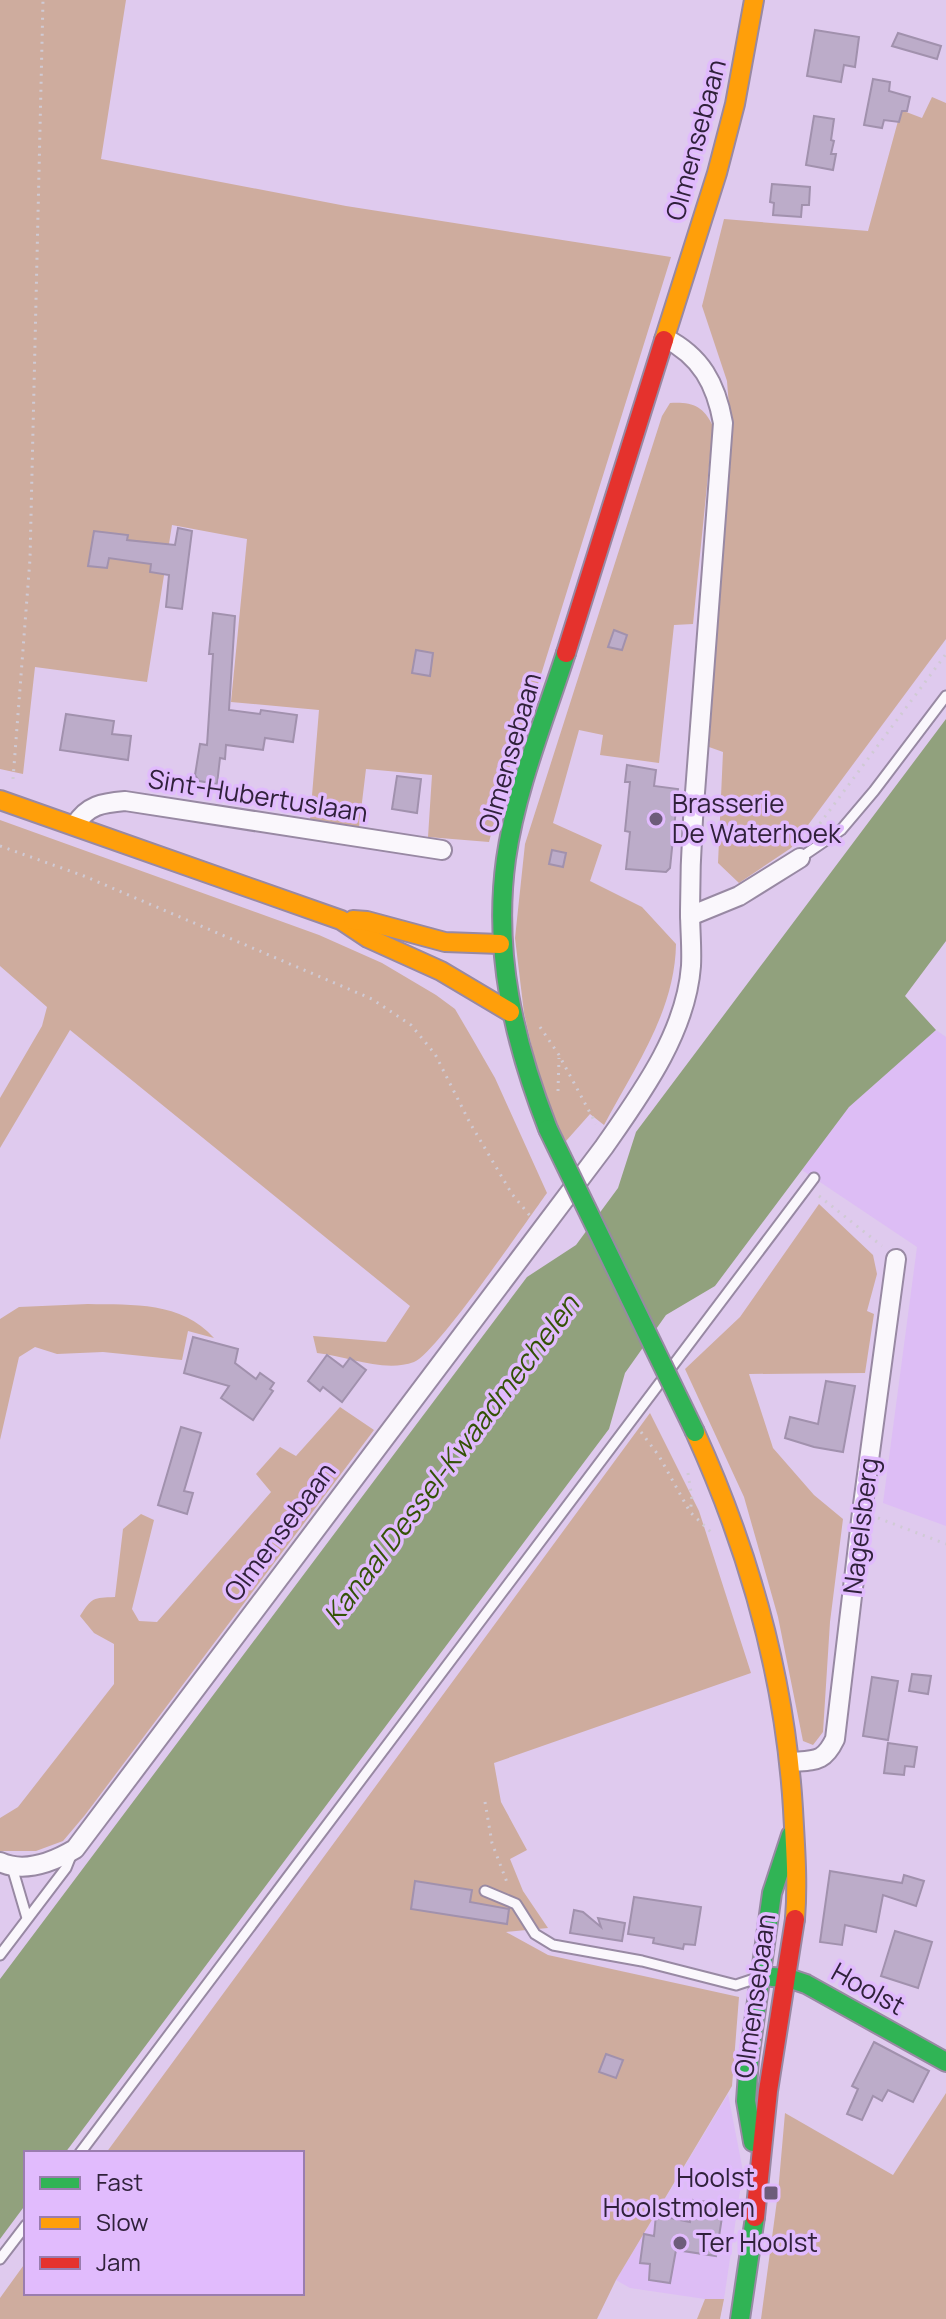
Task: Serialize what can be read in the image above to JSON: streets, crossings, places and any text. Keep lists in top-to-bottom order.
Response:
{
  "streets": {
    "street": [
      "Olmensebaan",
      "Sint-Hubertuslaan",
      "Nagelsberg",
      "Hoolst"
    ]
  },
  "crossings": [
    ["Olmensebaan", "Nagelsberg"],
    ["Olmensebaan", "Hoolst"]
  ],
  "water": ["Kanaal Dessel-Kwaadmechelen"],
  "places": {
    "other": ["Brasserie De Waterhoek", "Ter Hoolst"],
    "transit": ["Hoolst Hoolstmolen"]
  },
  "legend": ["Fast", "Slow", "Jam"]
}
